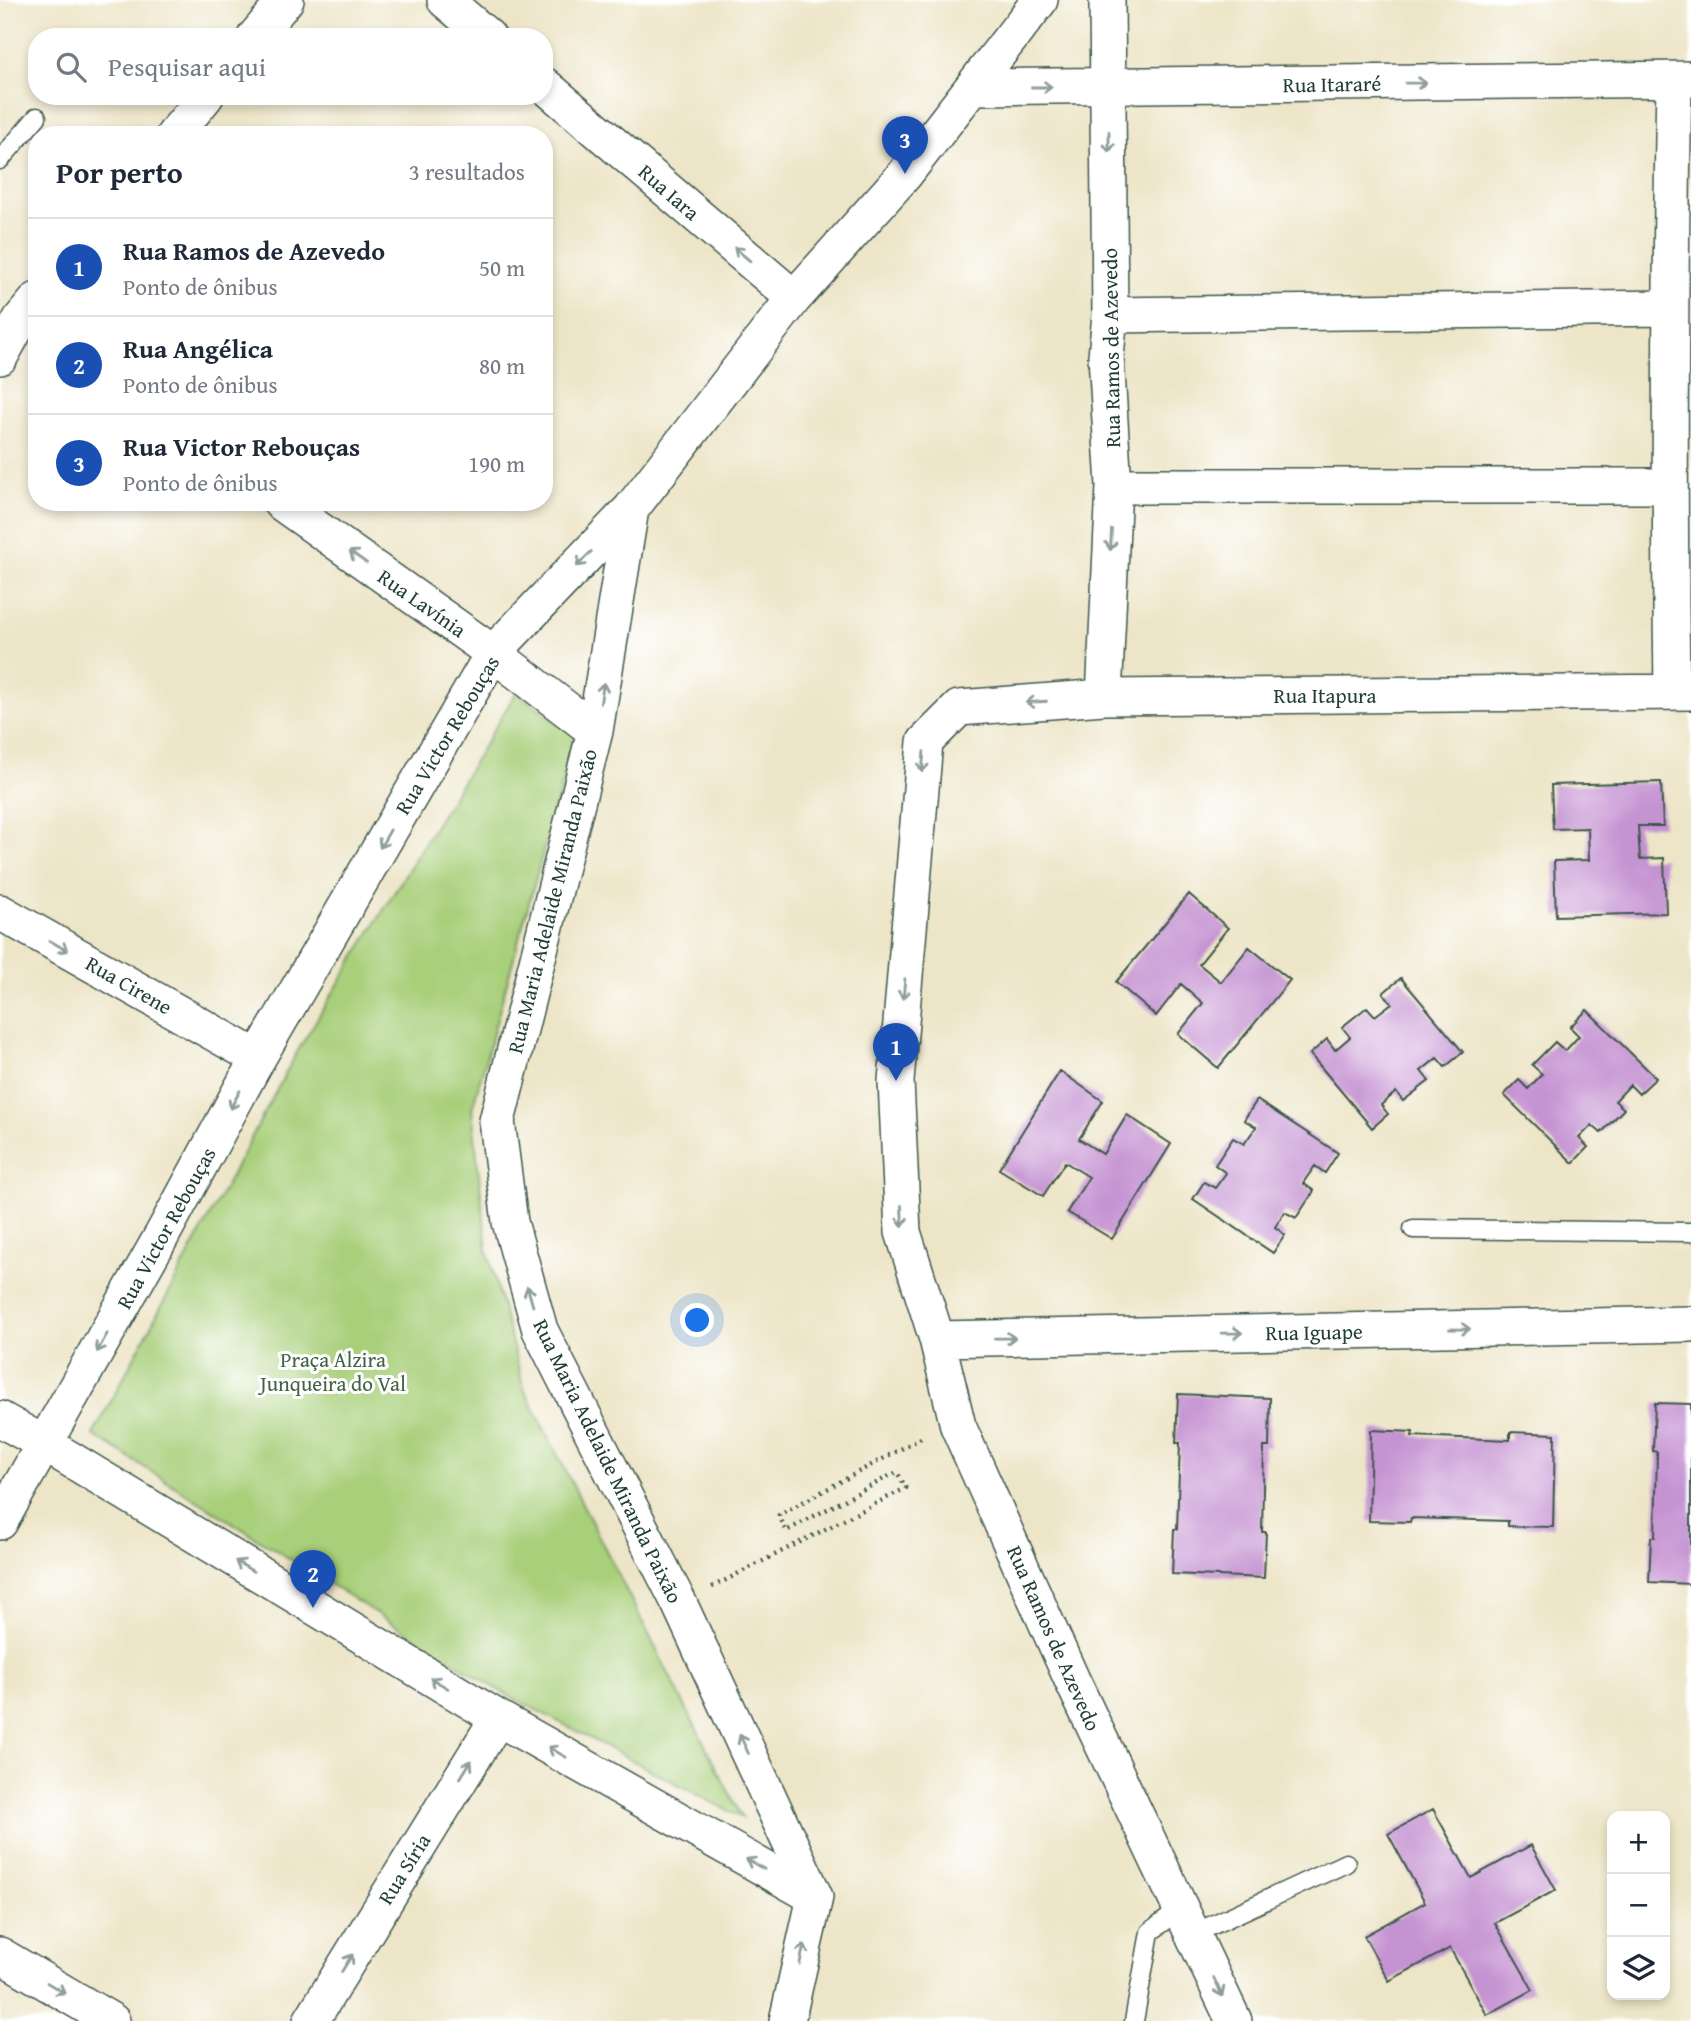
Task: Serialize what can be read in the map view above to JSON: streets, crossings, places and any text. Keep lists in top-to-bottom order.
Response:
{
  "streets": {
    "street": [
      "Rua Itararé",
      "Rua Iara",
      "Rua Ramos de Azevedo",
      "Rua Lavínia",
      "Rua Itapura",
      "Rua Victor Rebouças",
      "Rua Maria Adelaide Miranda Paixão",
      "Rua Cirene",
      "Rua Iguape",
      "Rua Síria"
    ]
  },
  "crossings": [
    ["Rua Itararé", "Rua Ramos de Azevedo"],
    ["Rua Itararé", "Rua Victor Rebouças"],
    ["Rua Iara", "Rua Victor Rebouças"],
    ["Rua Ramos de Azevedo", "Rua Itapura"],
    ["Rua Ramos de Azevedo", "Rua Iguape"],
    ["Rua Lavínia", "Rua Victor Rebouças"],
    ["Rua Lavínia", "Rua Maria Adelaide Miranda Paixão"],
    ["Rua Victor Rebouças", "Rua Maria Adelaide Miranda Paixão"],
    ["Rua Victor Rebouças", "Rua Cirene"]
  ],
  "one_way": [
    "Rua Iara",
    "Rua Ramos de Azevedo",
    "Rua Lavínia",
    "Rua Victor Rebouças",
    "Rua Maria Adelaide Miranda Paixão",
    "Rua Cirene",
    "Rua Iguape",
    "Rua Síria"
  ],
  "parks": ["Praça Alzira Junqueira do Val"],
  "page": {
    "search": "Pesquisar aqui",
    "pins": ["3", "1", "2"],
    "heading": ["Por perto", "3 resultados"],
    "list": [
      {
        "mark": "1",
        "name": "Rua Ramos de Azevedo",
        "note": "Ponto de ônibus",
        "value": "50 m"
      },
      {
        "mark": "2",
        "name": "Rua Angélica",
        "note": "Ponto de ônibus",
        "value": "80 m"
      },
      {
        "mark": "3",
        "name": "Rua Victor Rebouças",
        "note": "Ponto de ônibus",
        "value": "190 m"
      }
    ],
    "map_buttons": ["+", "−"]
  }
}
